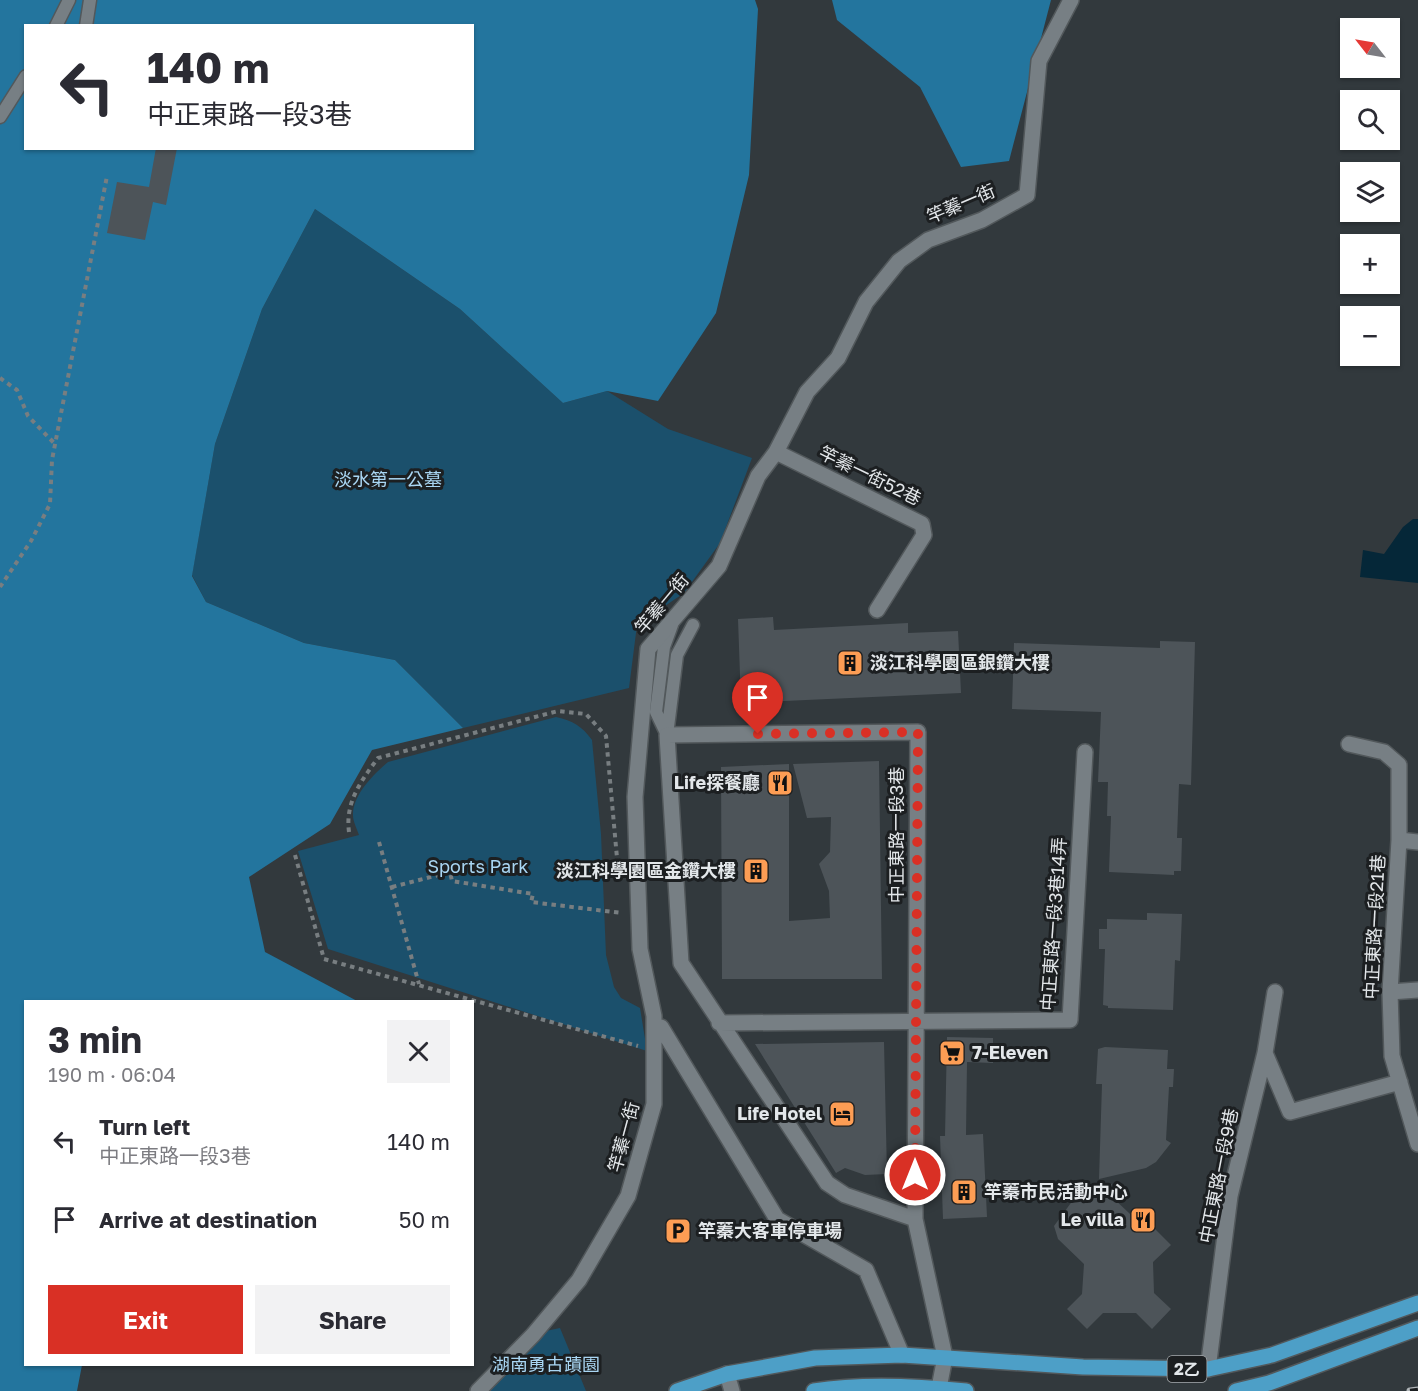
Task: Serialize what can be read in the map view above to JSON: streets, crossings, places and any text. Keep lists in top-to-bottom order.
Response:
{
  "streets": {
    "main road": ["2乙"],
    "street": [
      "竿蓁一街",
      "竿蓁一街52巷",
      "中正東路一段3巷",
      "中正東路一段3巷14弄",
      "中正東路一段21巷",
      "中正東路一段9巷"
    ]
  },
  "crossings": [
    ["竿蓁一街", "竿蓁一街52巷"],
    ["中正東路一段3巷", "中正東路一段3巷14弄"],
    ["中正東路一段3巷", "2乙"],
    ["中正東路一段9巷", "2乙"]
  ],
  "parks": ["淡水第一公墓", "Sports Park", "湖南勇古蹟園"],
  "places": {
    "building": ["淡江科學園區銀鑽大樓", "淡江科學園區金鑽大樓", "竿蓁市民活動中心"],
    "restaurant": ["Life探餐廳", "Le villa"],
    "supermarket": ["7-Eleven"],
    "hotel": ["Life Hotel"],
    "parking": ["竿蓁大客車停車場"]
  },
  "north": "top left",
  "page": {
    "map_buttons": ["+", "−"],
    "turn": ["140 m", "中正東路一段3巷"],
    "heading": ["3 min", "190 m · 06:04"],
    "list": [
      {
        "name": "Turn left",
        "note": "中正東路一段3巷",
        "value": "140 m"
      },
      {
        "name": "Arrive at destination",
        "value": "50 m"
      }
    ],
    "buttons": ["Exit", "Share"]
  }
}
